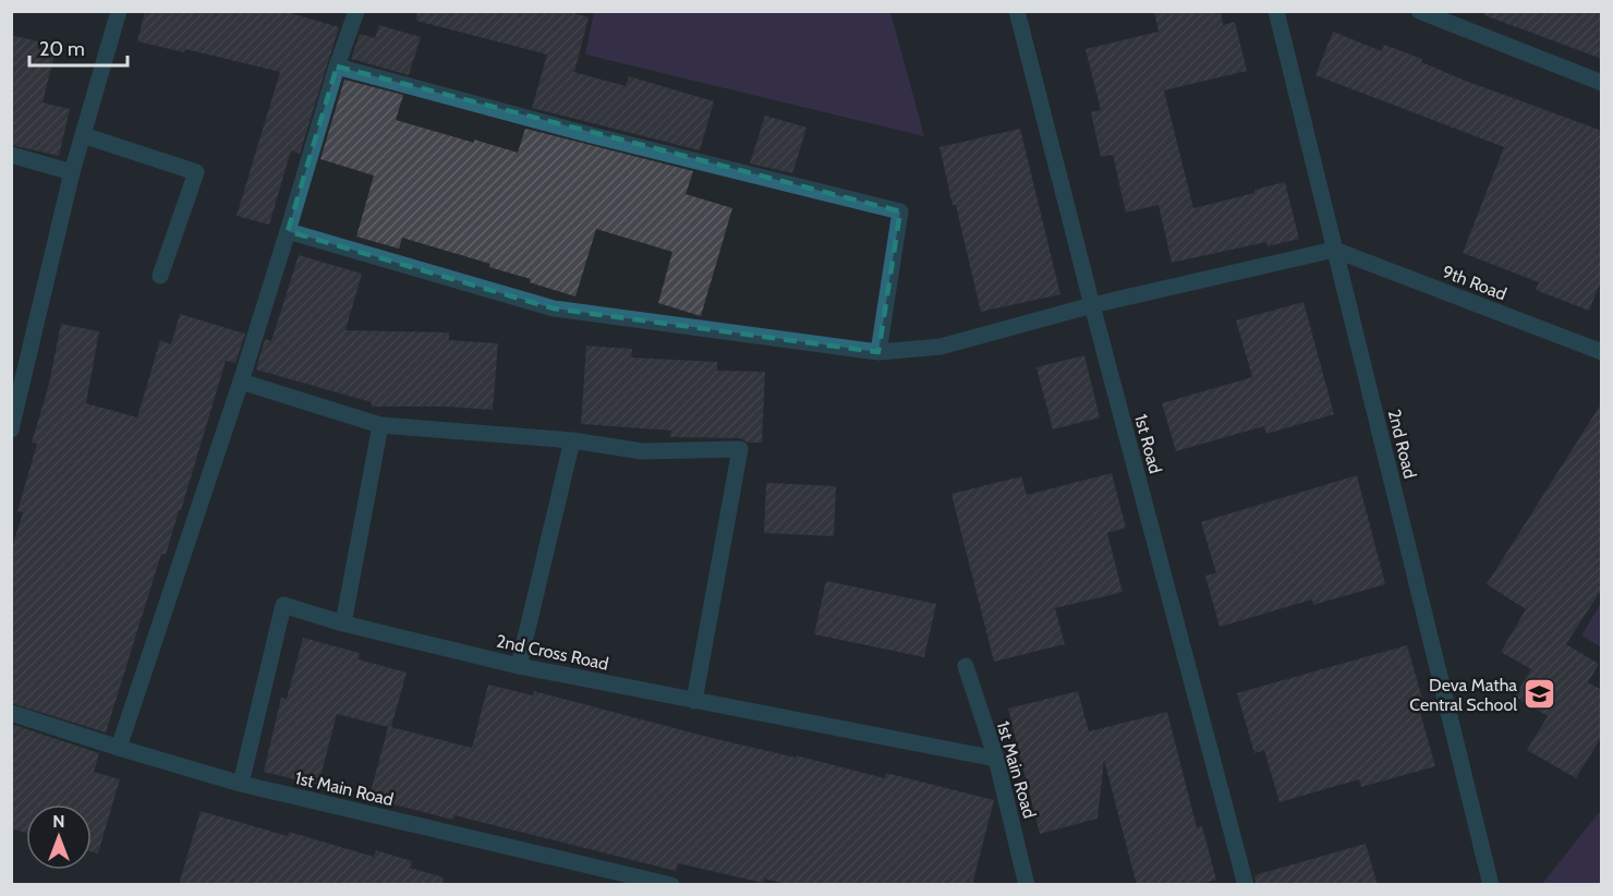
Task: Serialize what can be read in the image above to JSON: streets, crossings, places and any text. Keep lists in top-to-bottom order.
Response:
{
  "streets": {
    "street": [
      "9th Road",
      "1st Road",
      "2nd Road",
      "2nd Cross Road",
      "1st Main Road"
    ]
  },
  "crossings": [
    ["9th Road", "2nd Road"],
    ["2nd Cross Road", "1st Main Road"]
  ],
  "places": {
    "school or university": ["Deva Matha Central School"]
  },
  "scale_bar": "20 m",
  "north": "top"
}
